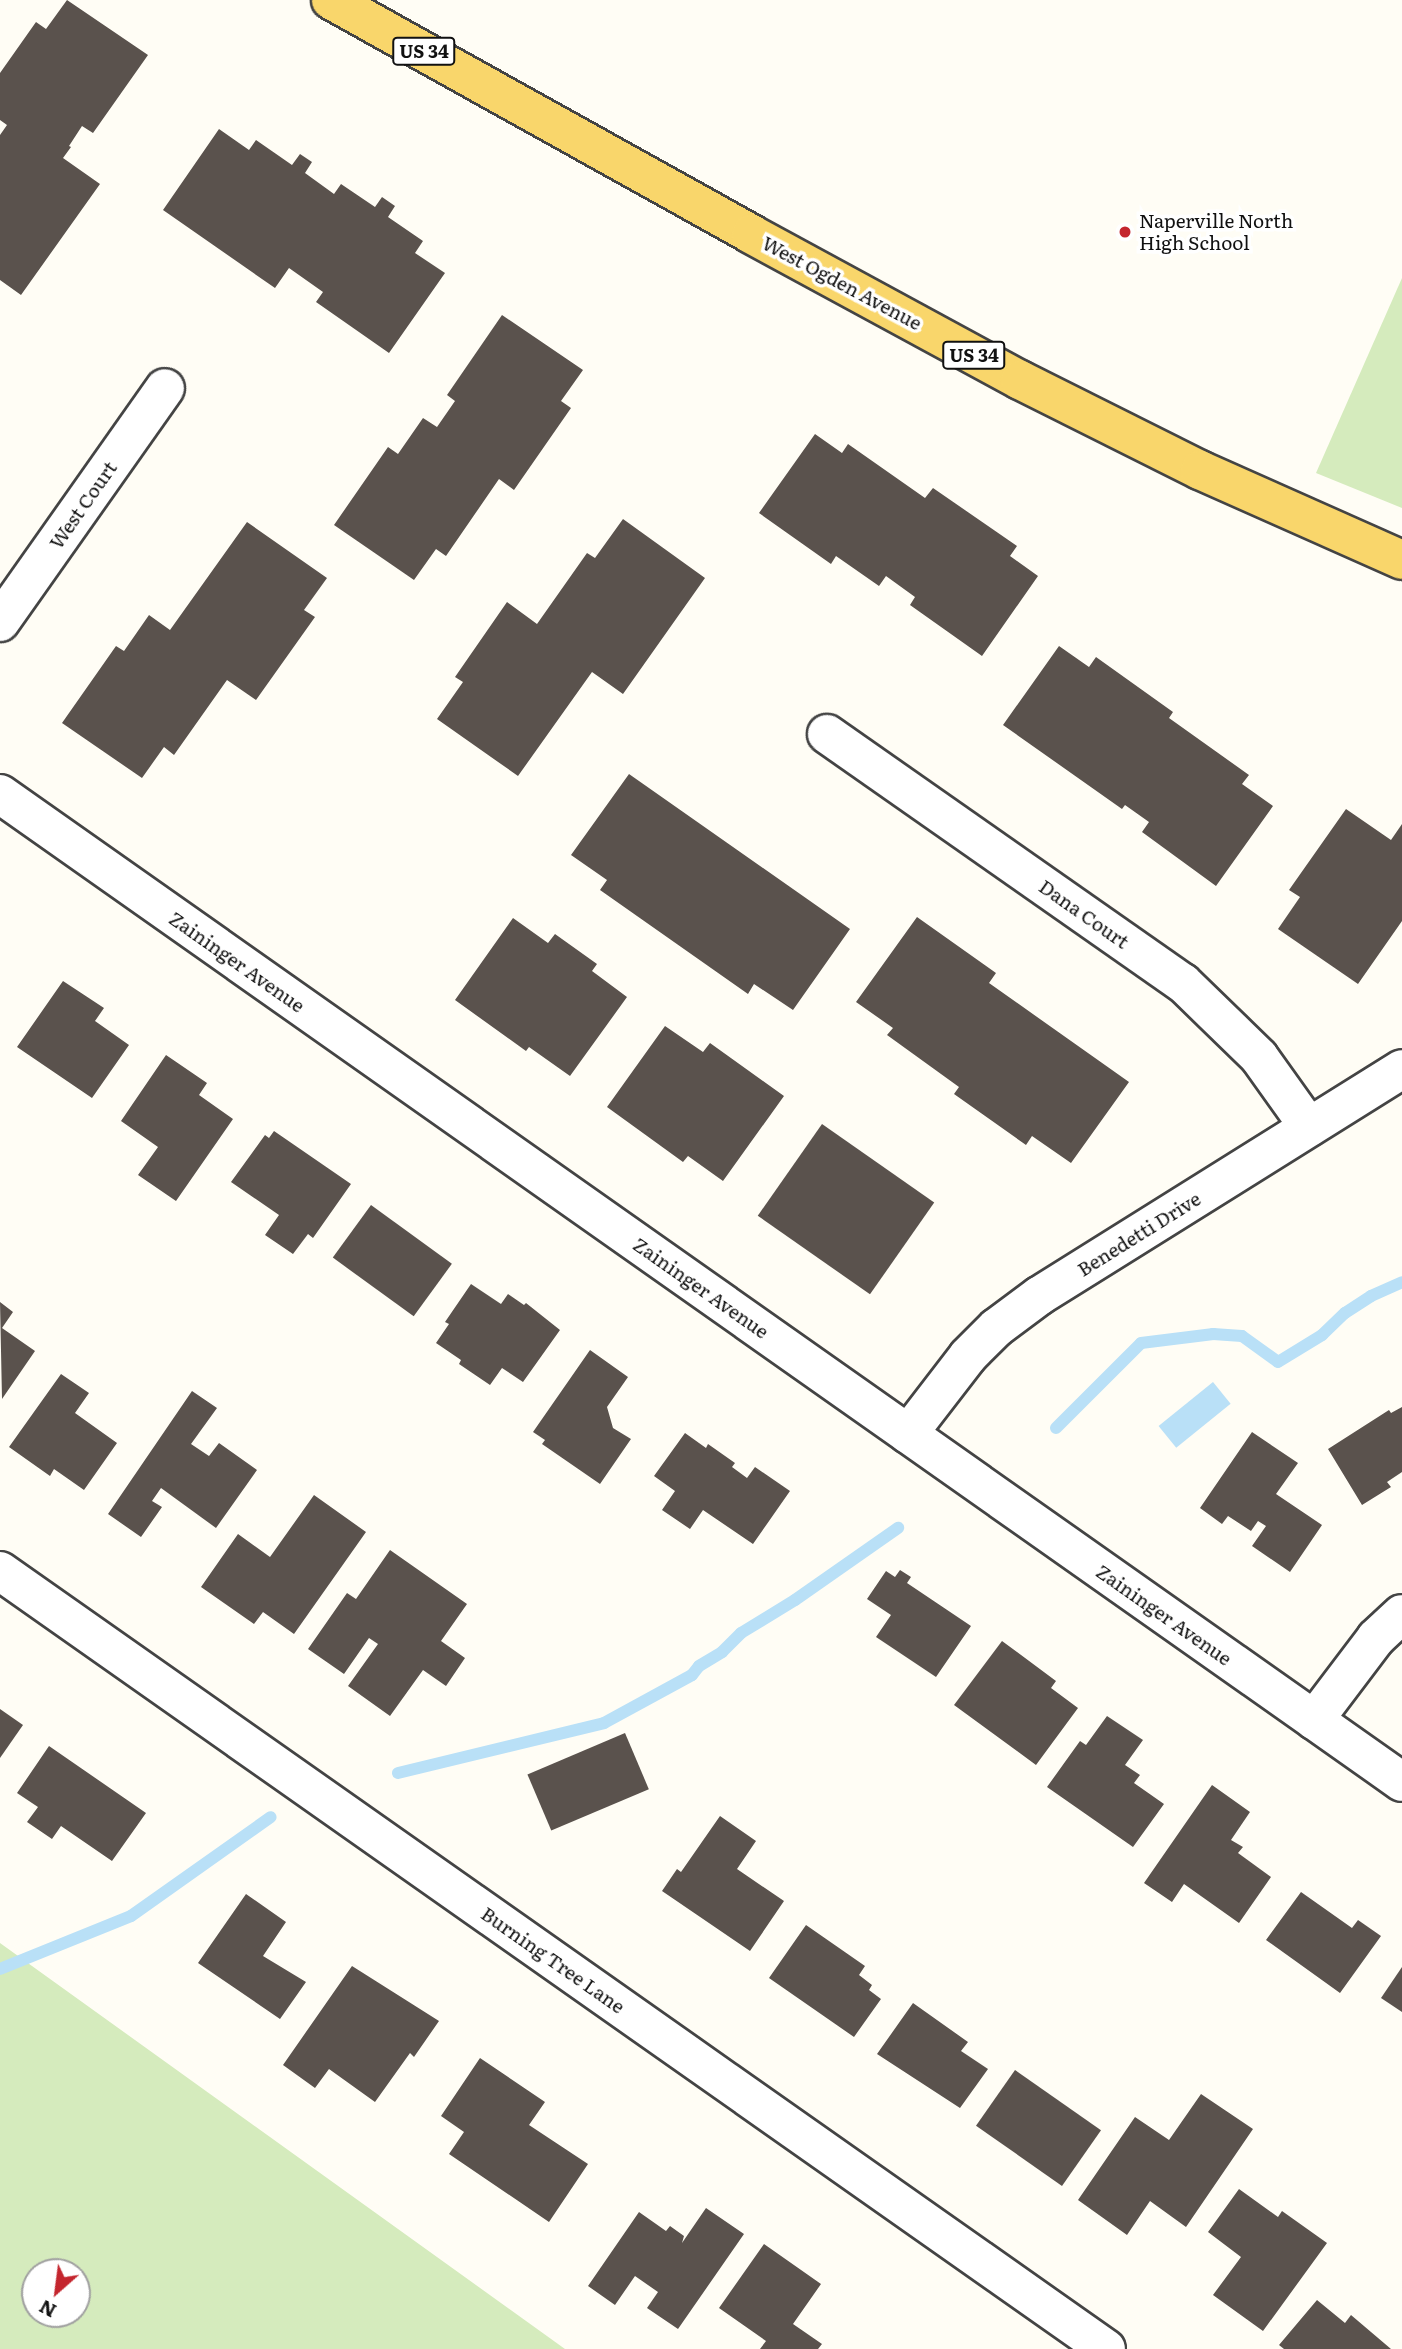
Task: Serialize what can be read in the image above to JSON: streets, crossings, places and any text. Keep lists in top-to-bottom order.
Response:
{
  "streets": {
    "main road": ["US 34", "West Ogden Avenue"],
    "street": [
      "West Court",
      "Dana Court",
      "Zaininger Avenue",
      "Benedetti Drive",
      "Burning Tree Lane"
    ]
  },
  "crossings": [
    ["Dana Court", "Benedetti Drive"],
    ["Zaininger Avenue", "Benedetti Drive"]
  ],
  "places": ["Naperville North High School"],
  "north": "bottom left"
}
